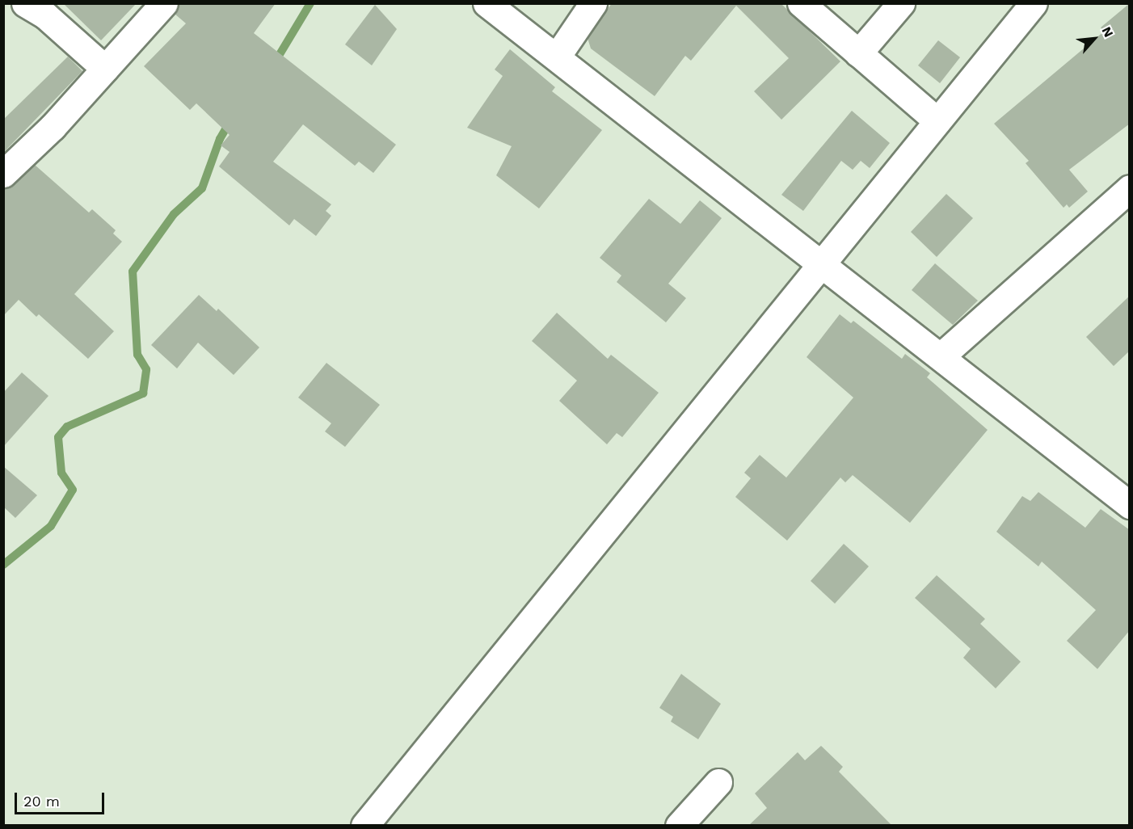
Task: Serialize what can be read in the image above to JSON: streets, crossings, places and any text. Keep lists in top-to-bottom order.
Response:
{
  "scale_bar": "20 m",
  "north": "top right"
}
